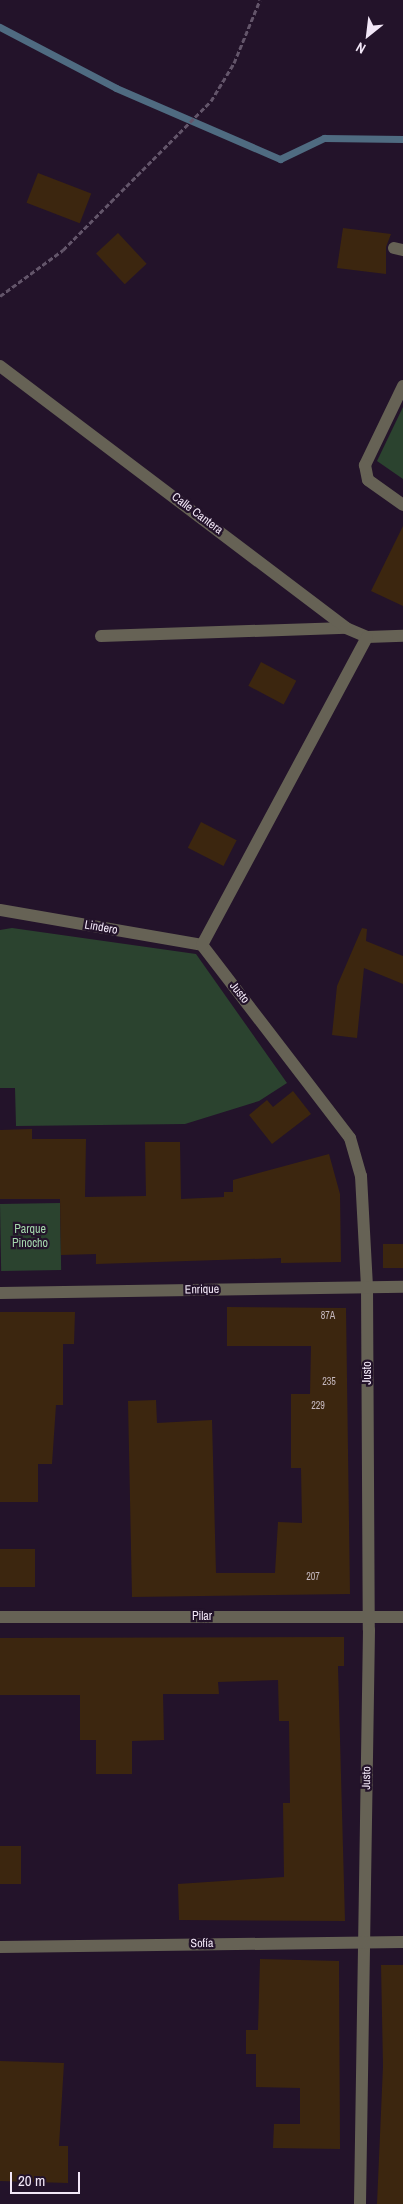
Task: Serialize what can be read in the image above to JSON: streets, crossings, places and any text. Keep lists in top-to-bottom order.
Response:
{
  "streets": {
    "street": [
      "Calle Cantera",
      "Lindero",
      "Justo",
      "Enrique",
      "Pilar",
      "Sofía"
    ]
  },
  "crossings": [
    ["Lindero", "Justo"],
    ["Justo", "Enrique"],
    ["Justo", "Pilar"],
    ["Justo", "Sofía"]
  ],
  "parks": ["Parque Pinocho"],
  "house_numbers": [
    "87A",
    "235",
    "229",
    "207"
  ],
  "scale_bar": "20 m",
  "north": "bottom left"
}
